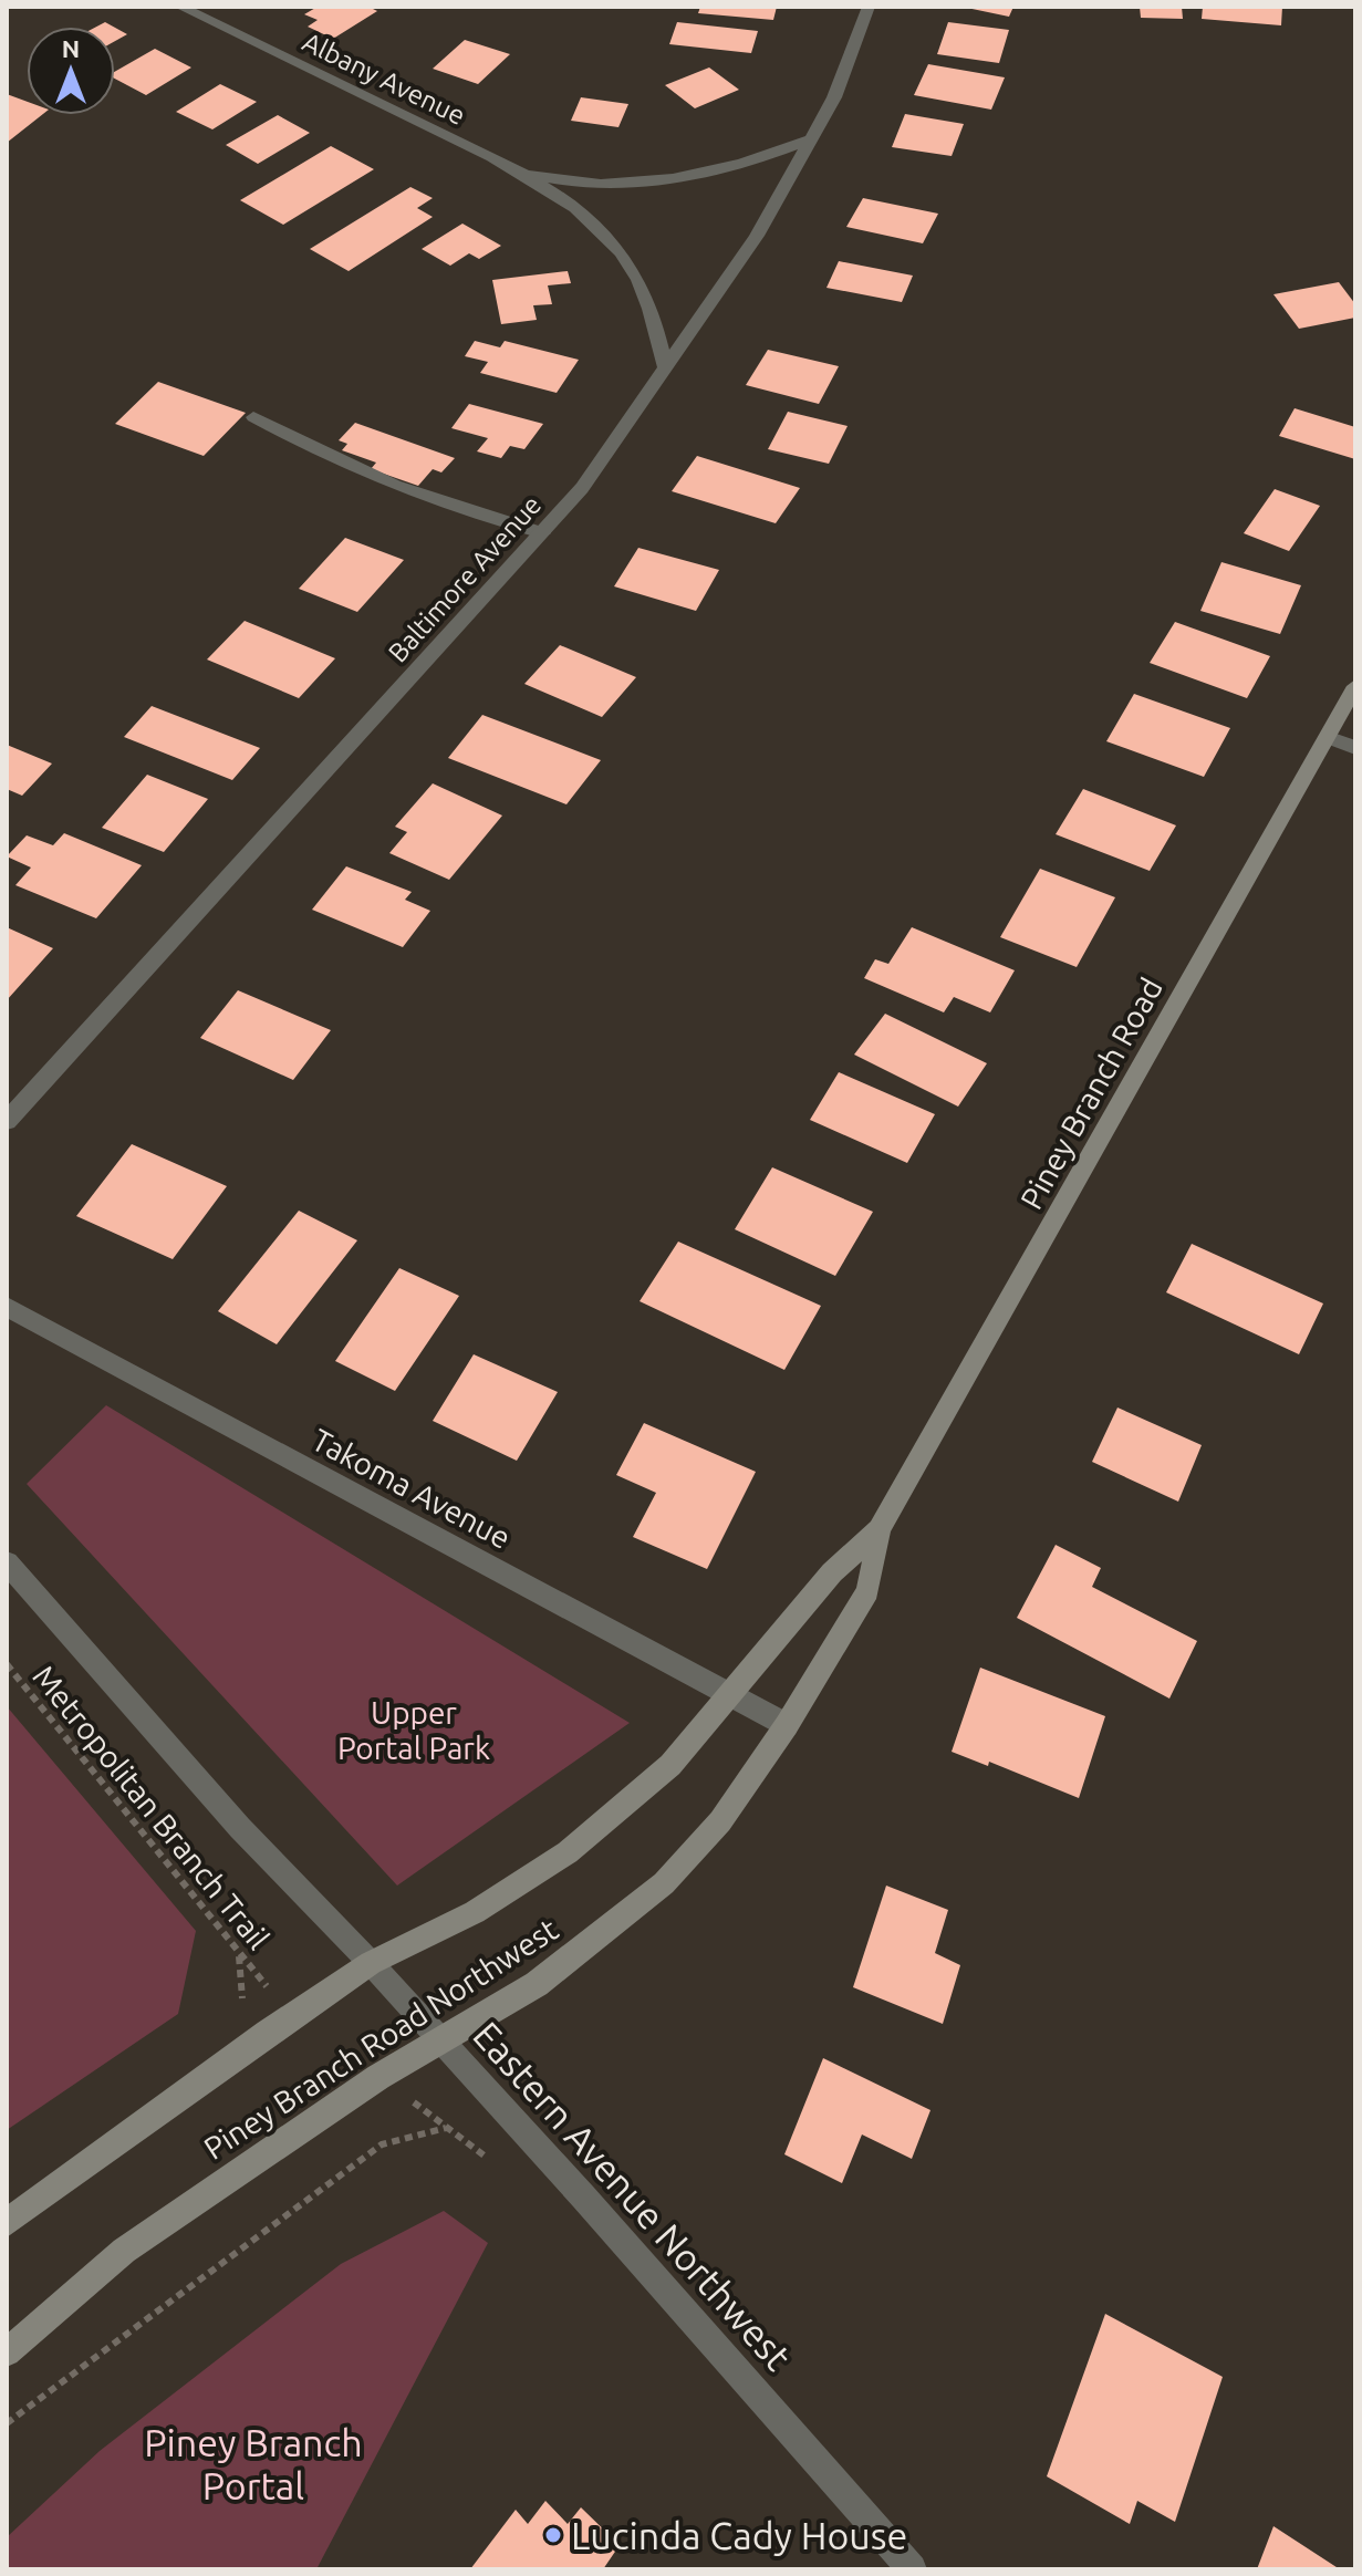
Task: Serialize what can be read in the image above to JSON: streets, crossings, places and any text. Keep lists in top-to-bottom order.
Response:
{
  "streets": {
    "main road": ["Piney Branch Road", "Piney Branch Road Northwest"],
    "street": [
      "Albany Avenue",
      "Baltimore Avenue",
      "Takoma Avenue",
      "Eastern Avenue Northwest"
    ],
    "path": ["Metropolitan Branch Trail"]
  },
  "crossings": [
    ["Albany Avenue", "Baltimore Avenue"],
    ["Piney Branch Road", "Piney Branch Road Northwest"],
    ["Takoma Avenue", "Piney Branch Road Northwest"],
    ["Piney Branch Road Northwest", "Eastern Avenue Northwest"]
  ],
  "parks": ["Upper Portal Park", "Piney Branch Portal"],
  "places": ["Lucinda Cady House"],
  "north": "top"
}
